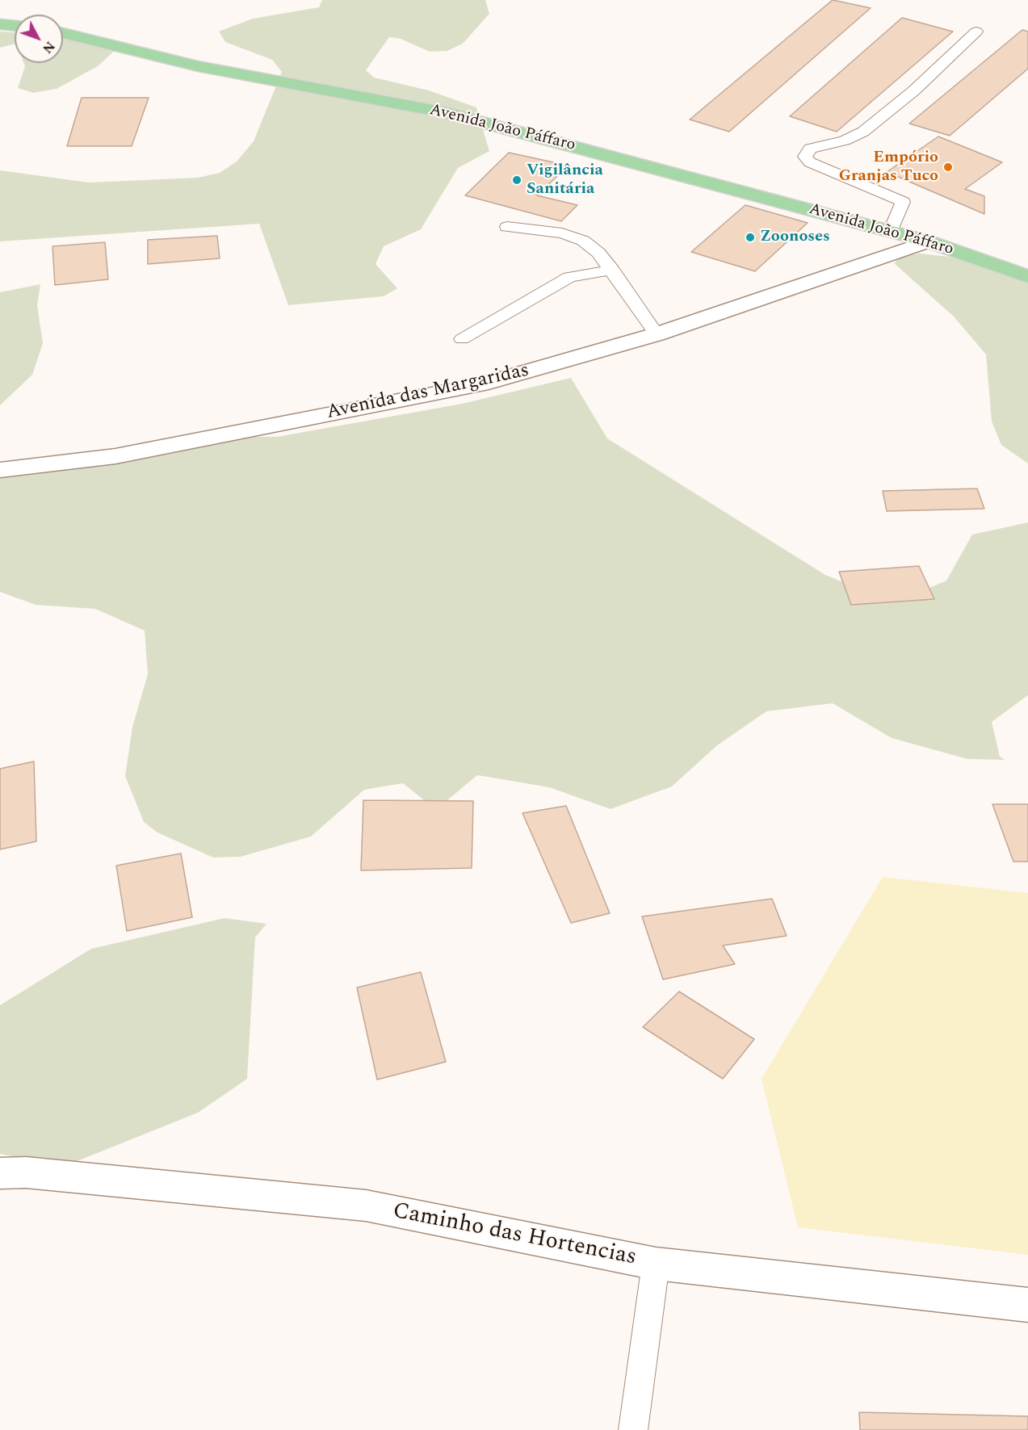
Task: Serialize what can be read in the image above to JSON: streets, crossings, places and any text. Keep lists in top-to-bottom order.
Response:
{
  "streets": {
    "main road": ["Avenida João Páffaro"],
    "street": ["Avenida das Margaridas", "Caminho das Hortencias"]
  },
  "crossings": [
    ["Avenida João Páffaro", "Avenida das Margaridas"]
  ],
  "places": ["Empório Granjas Tuco", "Vigilância Sanitária", "Zoonoses"],
  "north": "bottom right"
}
